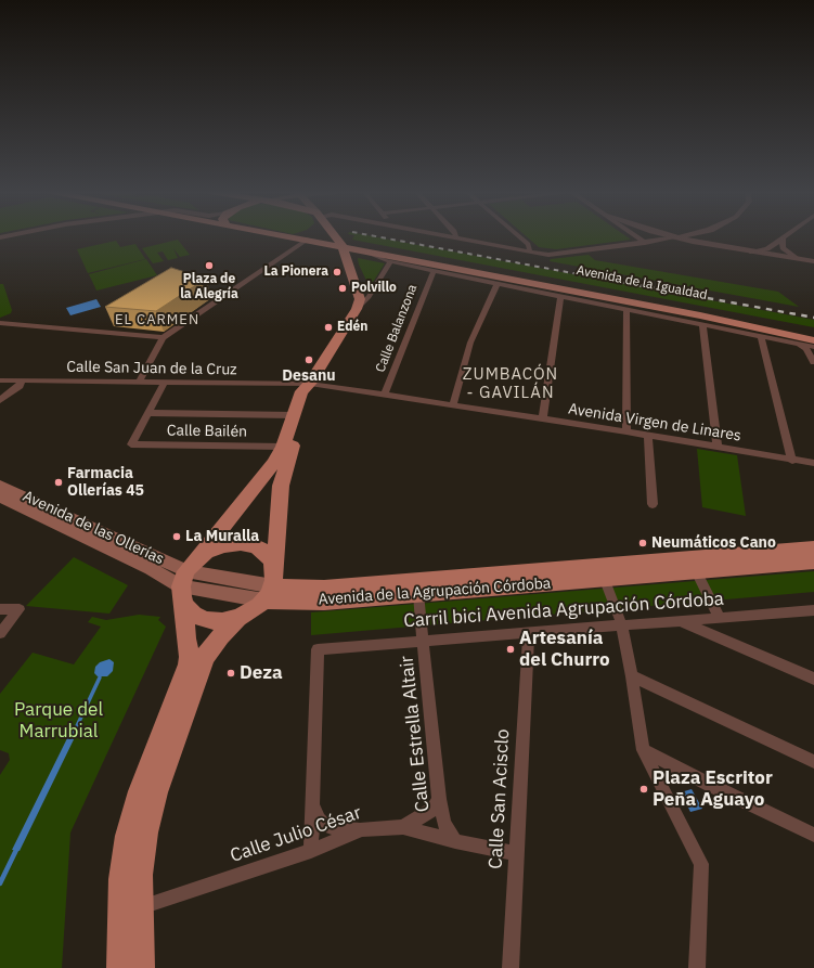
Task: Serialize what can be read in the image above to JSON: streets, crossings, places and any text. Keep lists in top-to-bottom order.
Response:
{
  "streets": {
    "main road": ["Avenida de la Igualdad", "Avenida de las Ollerías", "Avenida de la Agrupación Córdoba"],
    "street": [
      "Calle Balanzona",
      "Calle San Juan de la Cruz",
      "Avenida Virgen de Linares",
      "Calle Bailén",
      "Carril bici Avenida Agrupación Córdoba",
      "Calle Estrella Altair",
      "Calle San Acisclo",
      "Calle Julio César"
    ]
  },
  "crossings": [
    ["Avenida de la Igualdad", "Calle Balanzona"],
    ["Calle Balanzona", "Avenida Virgen de Linares"],
    ["Calle San Juan de la Cruz", "Avenida Virgen de Linares"],
    ["Avenida de la Agrupación Córdoba", "Calle Estrella Altair"],
    ["Carril bici Avenida Agrupación Córdoba", "Calle Estrella Altair"],
    ["Carril bici Avenida Agrupación Córdoba", "Calle San Acisclo"],
    ["Calle Estrella Altair", "Calle Julio César"],
    ["Calle San Acisclo", "Calle Julio César"]
  ],
  "districts": ["EL CARMEN", "ZUMBACÓN - GAVILÁN"],
  "parks": ["Parque del Marrubial"],
  "places": [
    "Plaza de la Alegría",
    "La Pionera",
    "Polvillo",
    "Edén",
    "Desanu",
    "Farmacia Ollerías 45",
    "La Muralla",
    "Neumáticos Cano",
    "Artesanía del Churro",
    "Deza",
    "Plaza Escritor Peña Aguayo"
  ]
}
